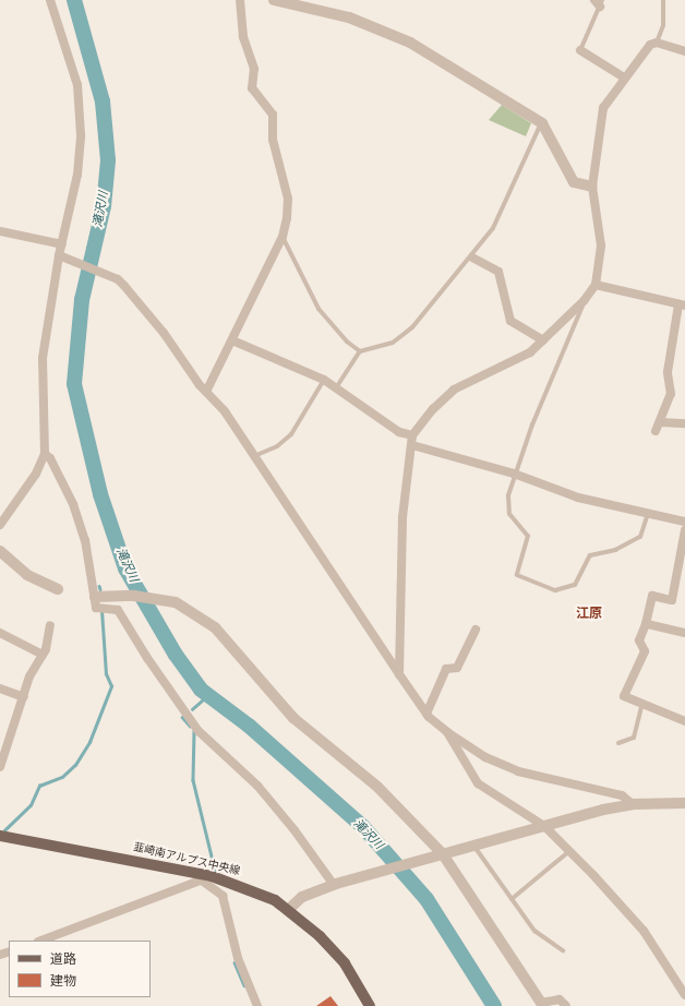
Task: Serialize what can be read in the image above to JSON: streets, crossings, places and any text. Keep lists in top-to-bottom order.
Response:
{
  "streets": {
    "main road": ["韮崎南アルプス中央線"]
  },
  "districts": ["江原"],
  "water": ["滝沢川"],
  "legend": ["道路", "建物"]
}
